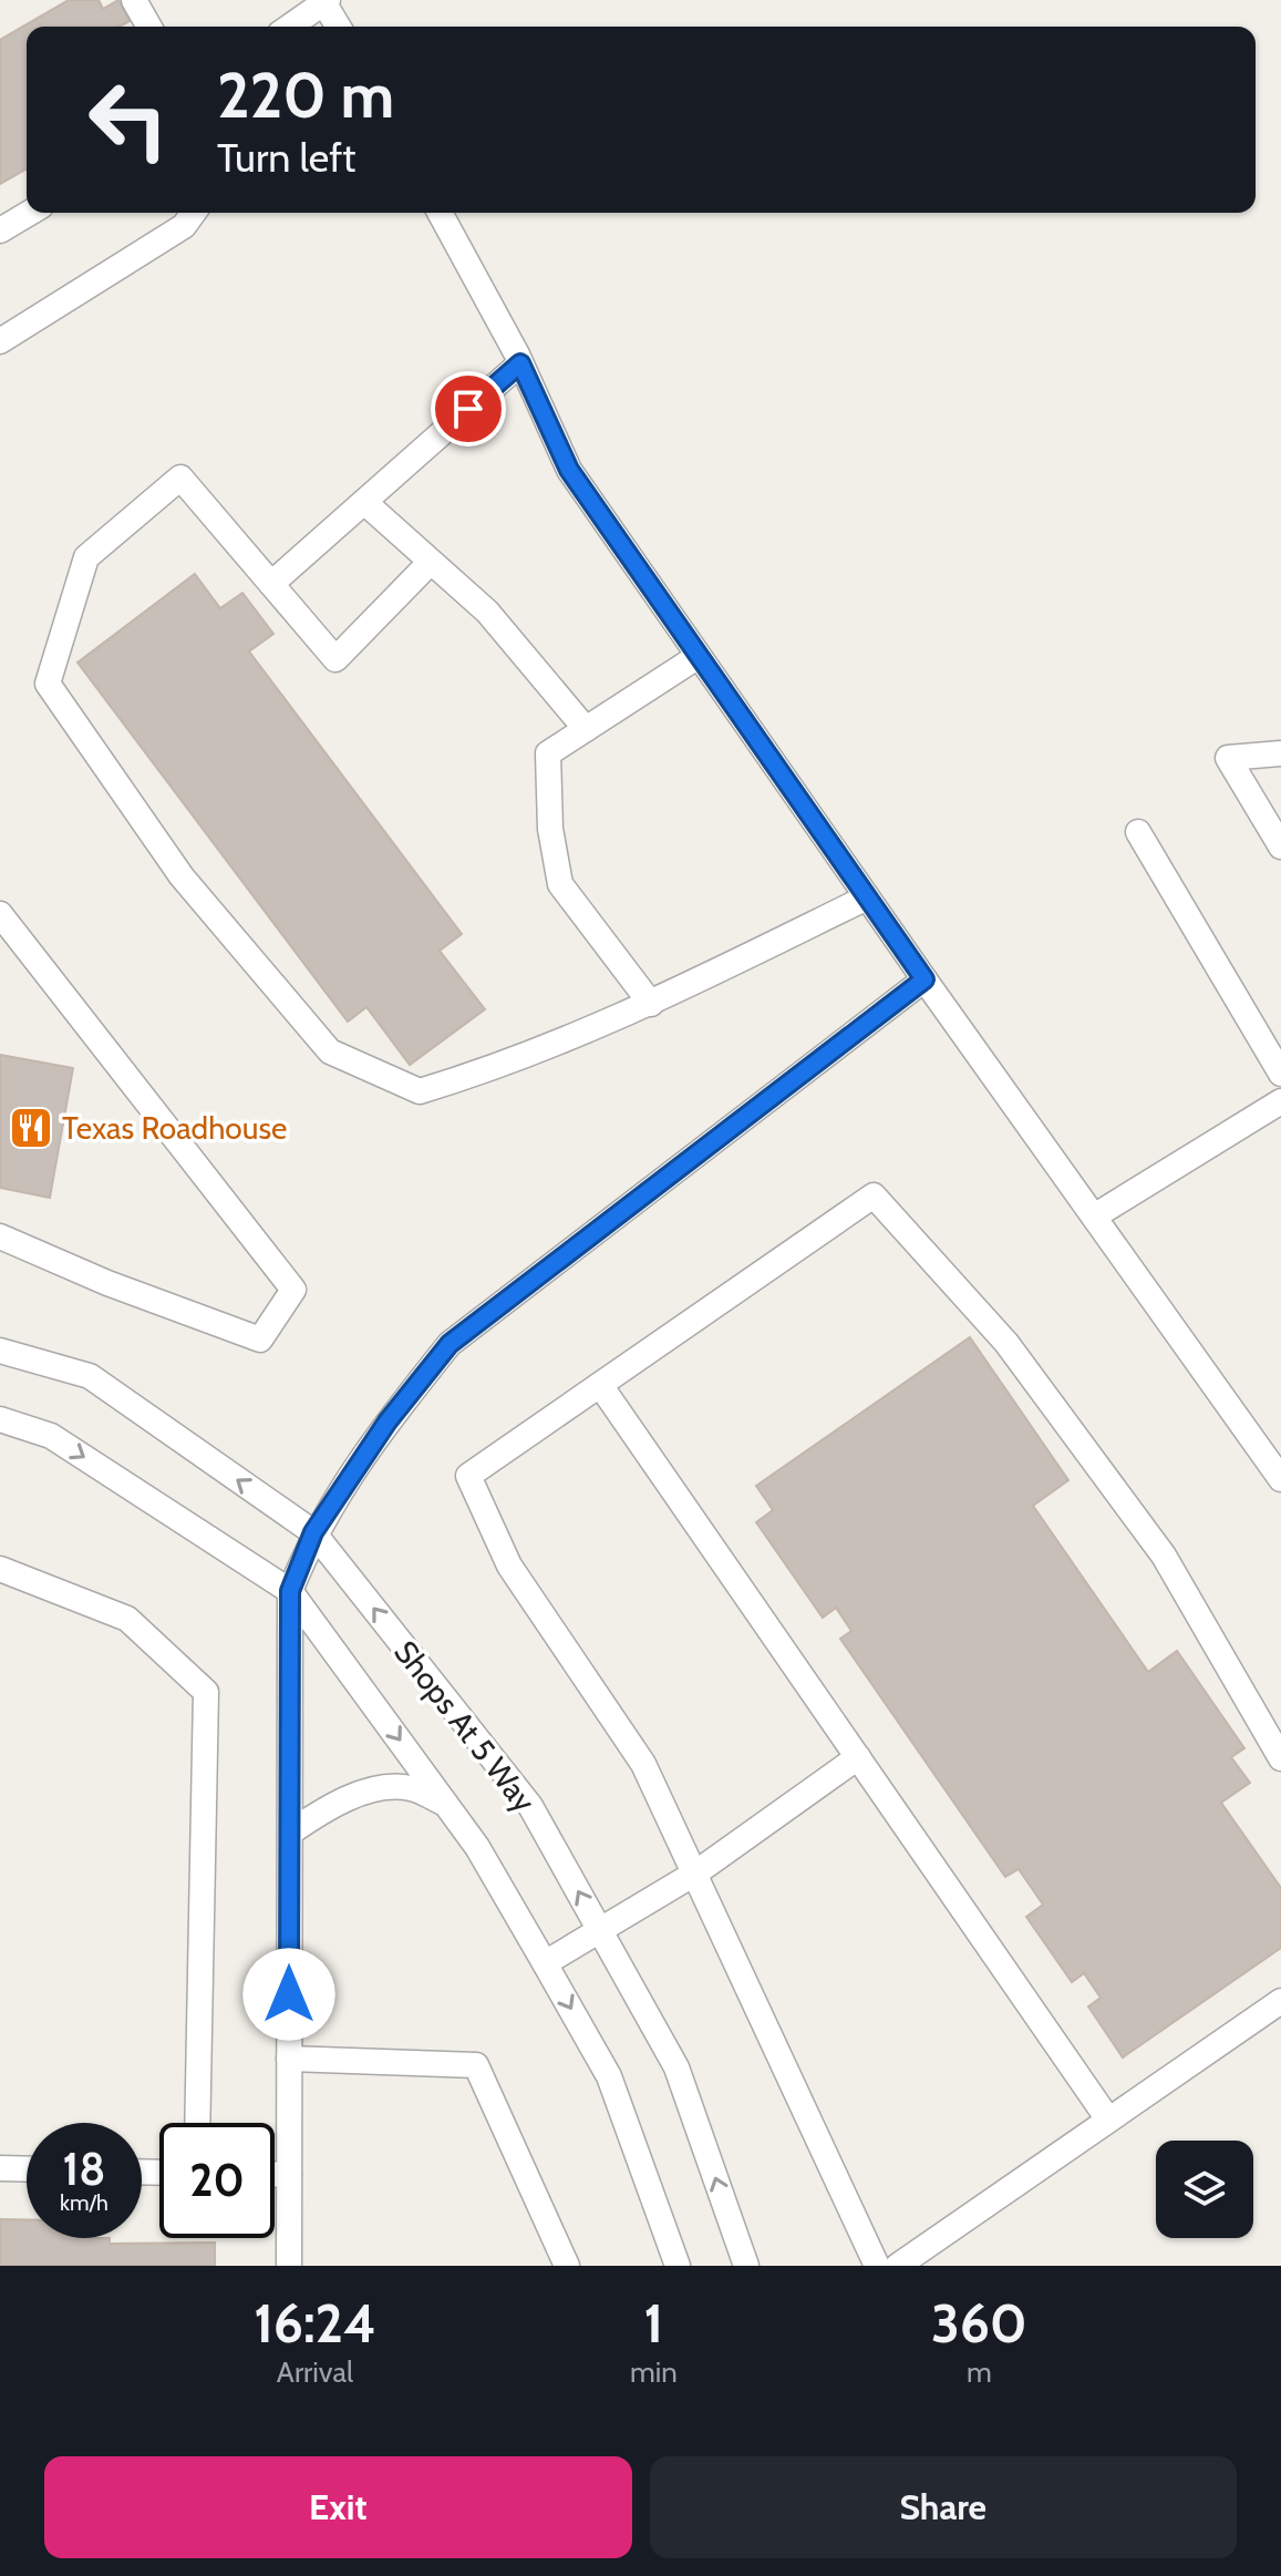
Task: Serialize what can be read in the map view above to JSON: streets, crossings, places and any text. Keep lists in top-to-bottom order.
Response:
{
  "streets": {
    "lane": ["Shops At 5 Way"]
  },
  "places": {
    "restaurant": ["Texas Roadhouse"]
  },
  "page": {
    "turn": ["220 m", "Turn left"],
    "speed": "18 km/h",
    "limit": "20",
    "eta": [
      "16:24",
      "Arrival",
      "1",
      "min",
      "360",
      "m"
    ],
    "buttons": ["Exit", "Share"]
  }
}
